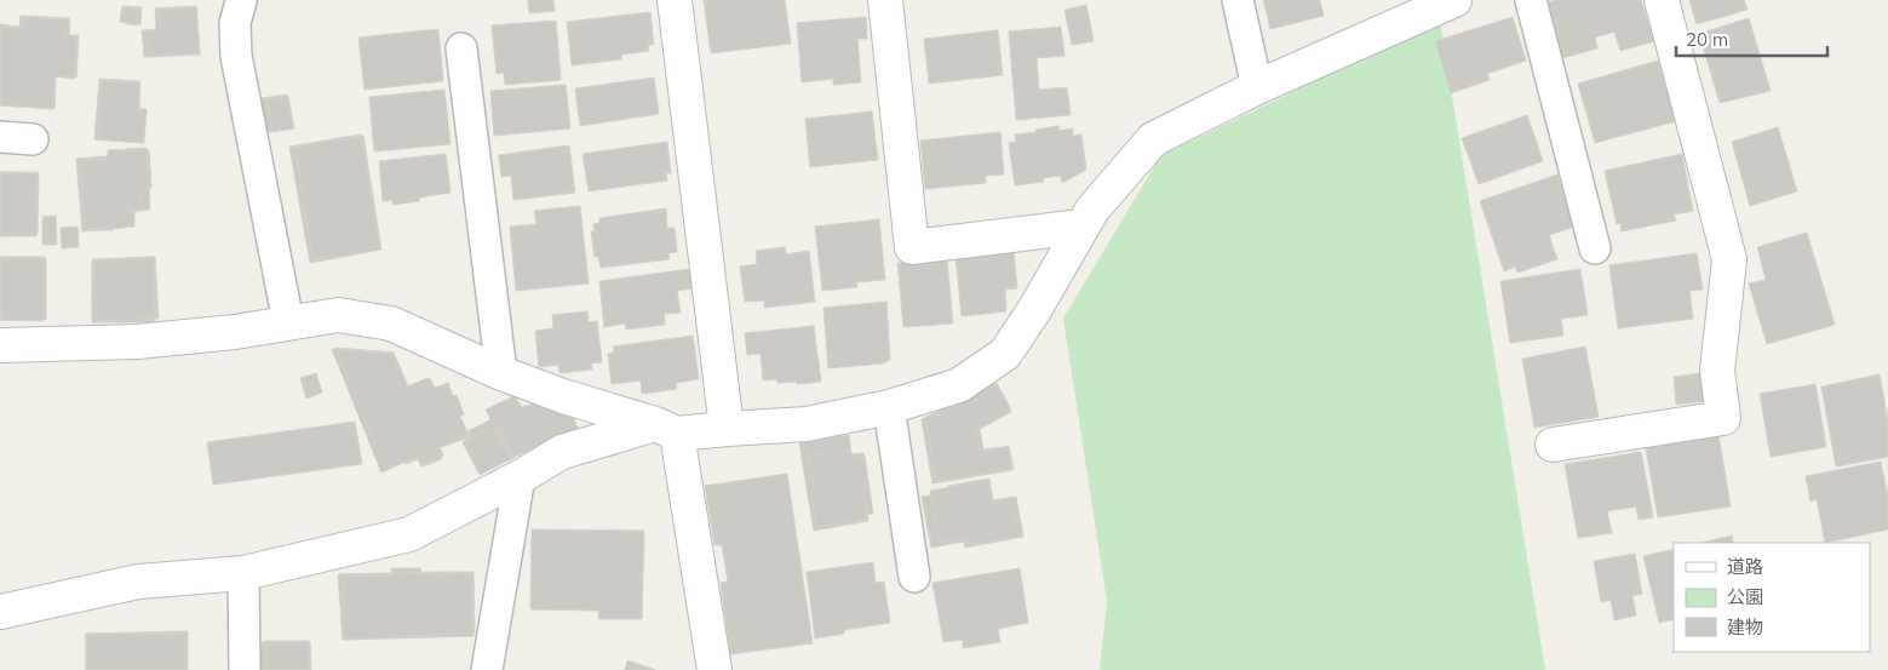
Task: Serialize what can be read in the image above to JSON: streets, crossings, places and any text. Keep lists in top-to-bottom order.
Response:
{
  "legend": ["道路", "公園", "建物"],
  "scale_bar": "20 m"
}
